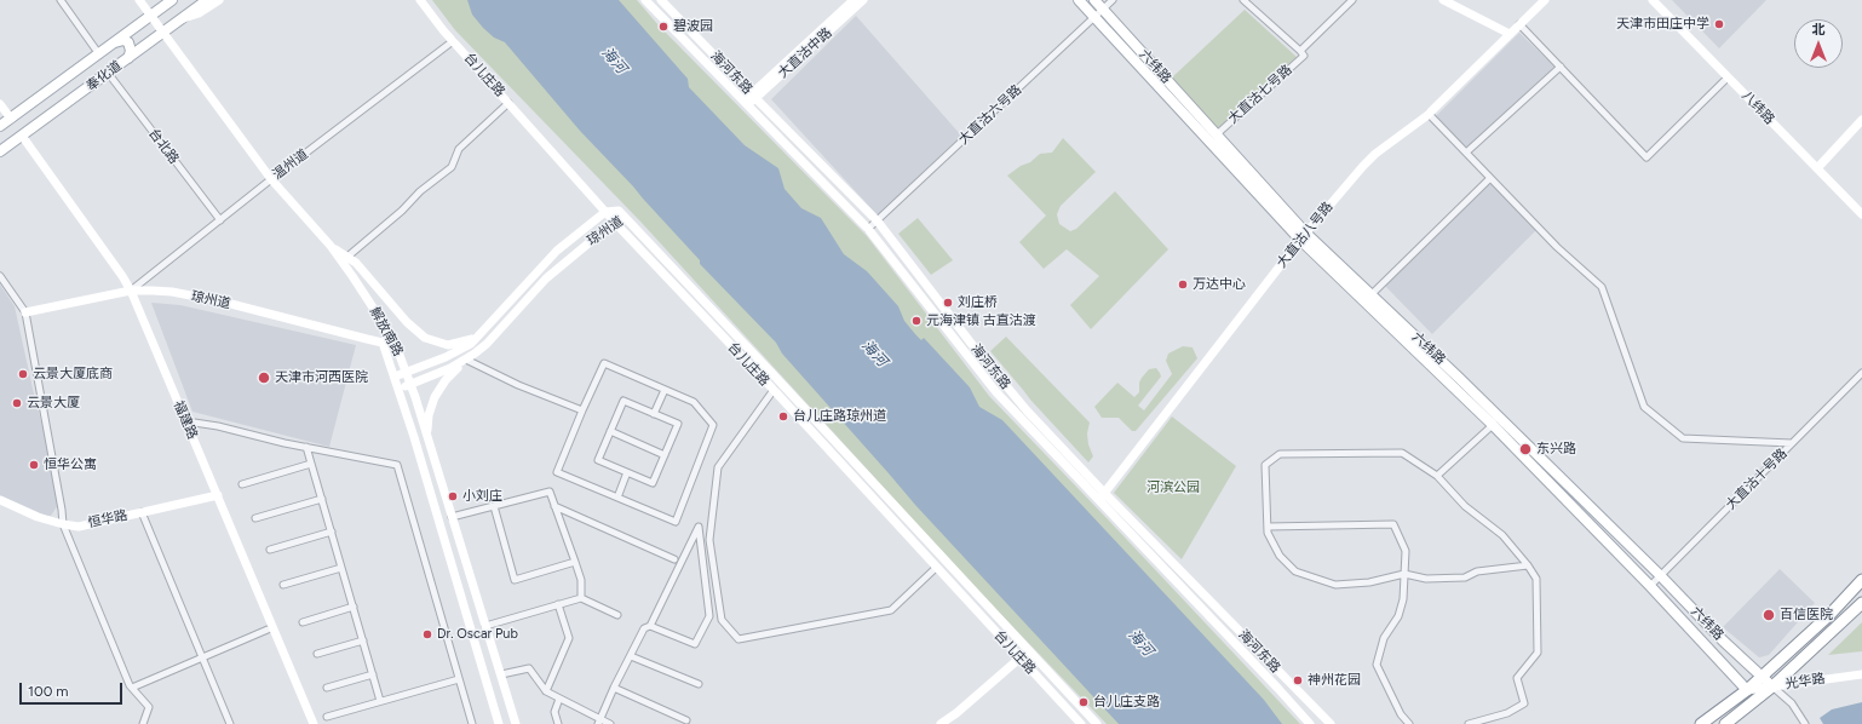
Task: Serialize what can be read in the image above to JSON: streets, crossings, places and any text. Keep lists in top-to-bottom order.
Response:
{
  "streets": {
    "main road": ["六纬路", "奉化道"],
    "street": [
      "大直沽中路",
      "海河东路",
      "台儿庄路",
      "大直沽七号路",
      "八纬路",
      "大直沽六号路",
      "台北路",
      "温州道",
      "琼州道",
      "大直沽八号路",
      "解放南路",
      "福建路",
      "大直沽十号路",
      "恒华路",
      "光华路"
    ]
  },
  "crossings": [
    ["大直沽中路", "海河东路"],
    ["六纬路", "大直沽七号路"],
    ["六纬路", "大直沽六号路"],
    ["六纬路", "大直沽八号路"],
    ["六纬路", "大直沽十号路"],
    ["六纬路", "光华路"],
    ["海河东路", "大直沽六号路"],
    ["海河东路", "大直沽八号路"],
    ["台儿庄路", "温州道"],
    ["台儿庄路", "琼州道"],
    ["奉化道", "台北路"],
    ["奉化道", "解放南路"],
    ["奉化道", "福建路"],
    ["台北路", "温州道"],
    ["温州道", "琼州道"],
    ["温州道", "解放南路"],
    ["温州道", "福建路"],
    ["琼州道", "解放南路"],
    ["琼州道", "福建路"],
    ["福建路", "恒华路"]
  ],
  "water": ["海河"],
  "parks": ["河滨公园"],
  "places": [
    "天津市田庄中学",
    "碧波园",
    "万达中心",
    "刘庄桥",
    "元海津镇 古直沽渡",
    "云景大厦底商",
    "天津市河西医院",
    "云景大厦",
    "台儿庄路琼州道",
    "东兴路",
    "恒华公寓",
    "小刘庄",
    "百信医院",
    "Dr. Oscar Pub",
    "神州花园",
    "台儿庄支路"
  ],
  "scale_bar": "100 m",
  "north": "top"
}
